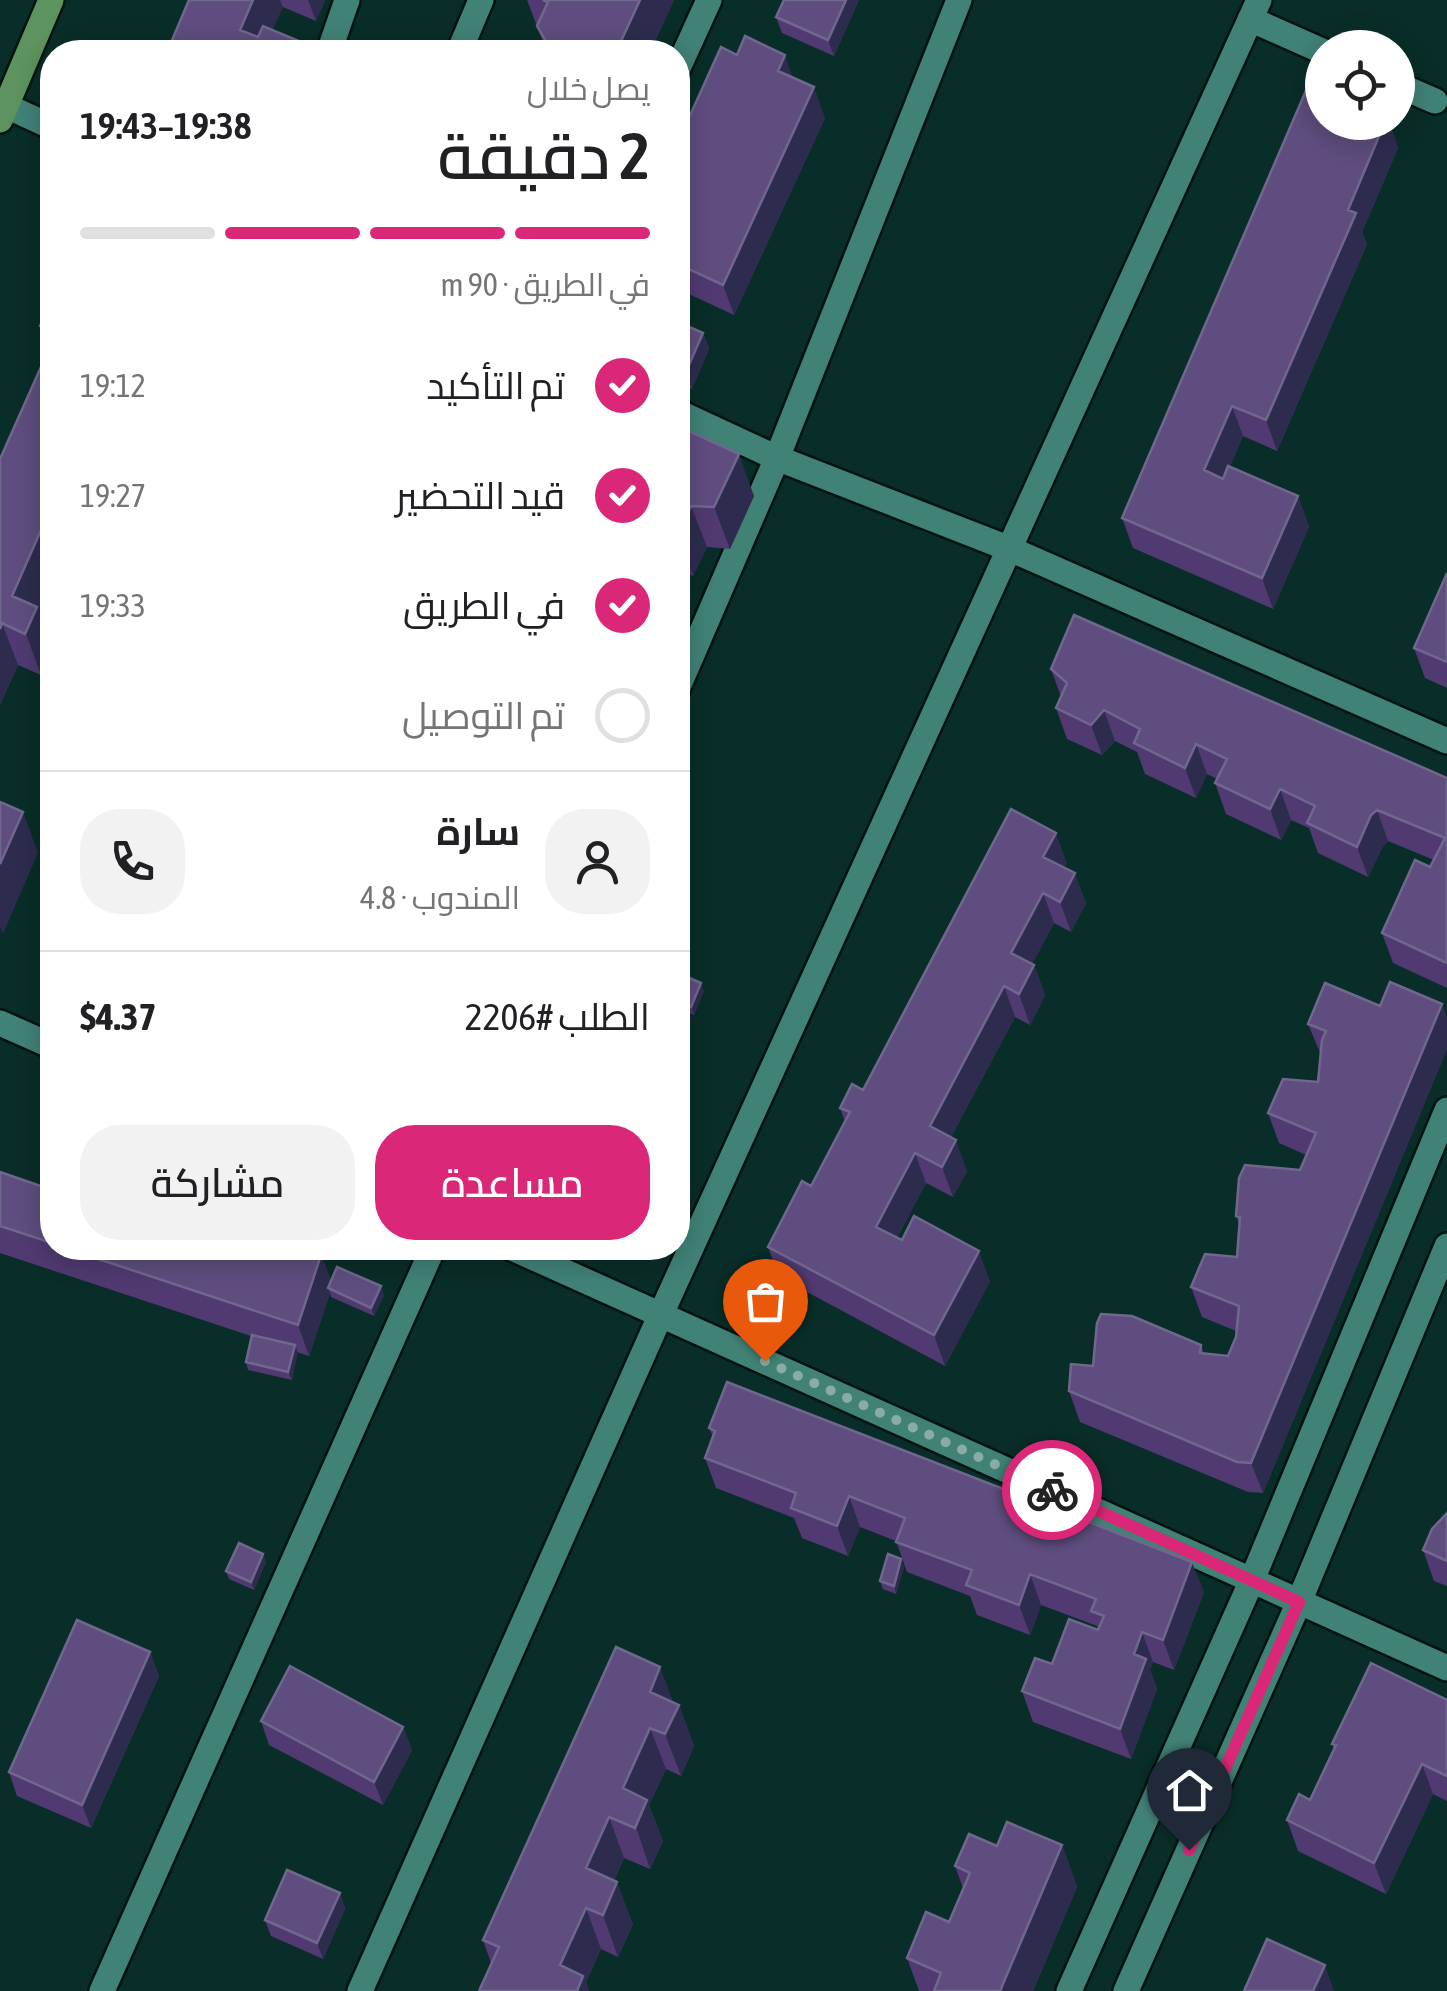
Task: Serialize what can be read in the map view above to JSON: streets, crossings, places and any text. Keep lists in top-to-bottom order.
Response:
{
  "page": {
    "heading": ["2 دقيقة", "يصل خلال", "19:38–19:43"],
    "panel": [
      "سارة",
      "المندوب · 4.8",
      "الطلب #2206",
      "$4.37"
    ],
    "bar": "في الطريق · 90 m",
    "list": [
      ["تم التأكيد", "19:12"],
      ["قيد التحضير", "19:27"],
      ["في الطريق", "19:33"],
      "تم التوصيل"
    ],
    "buttons": ["مساعدة", "مشاركة"]
  }
}
